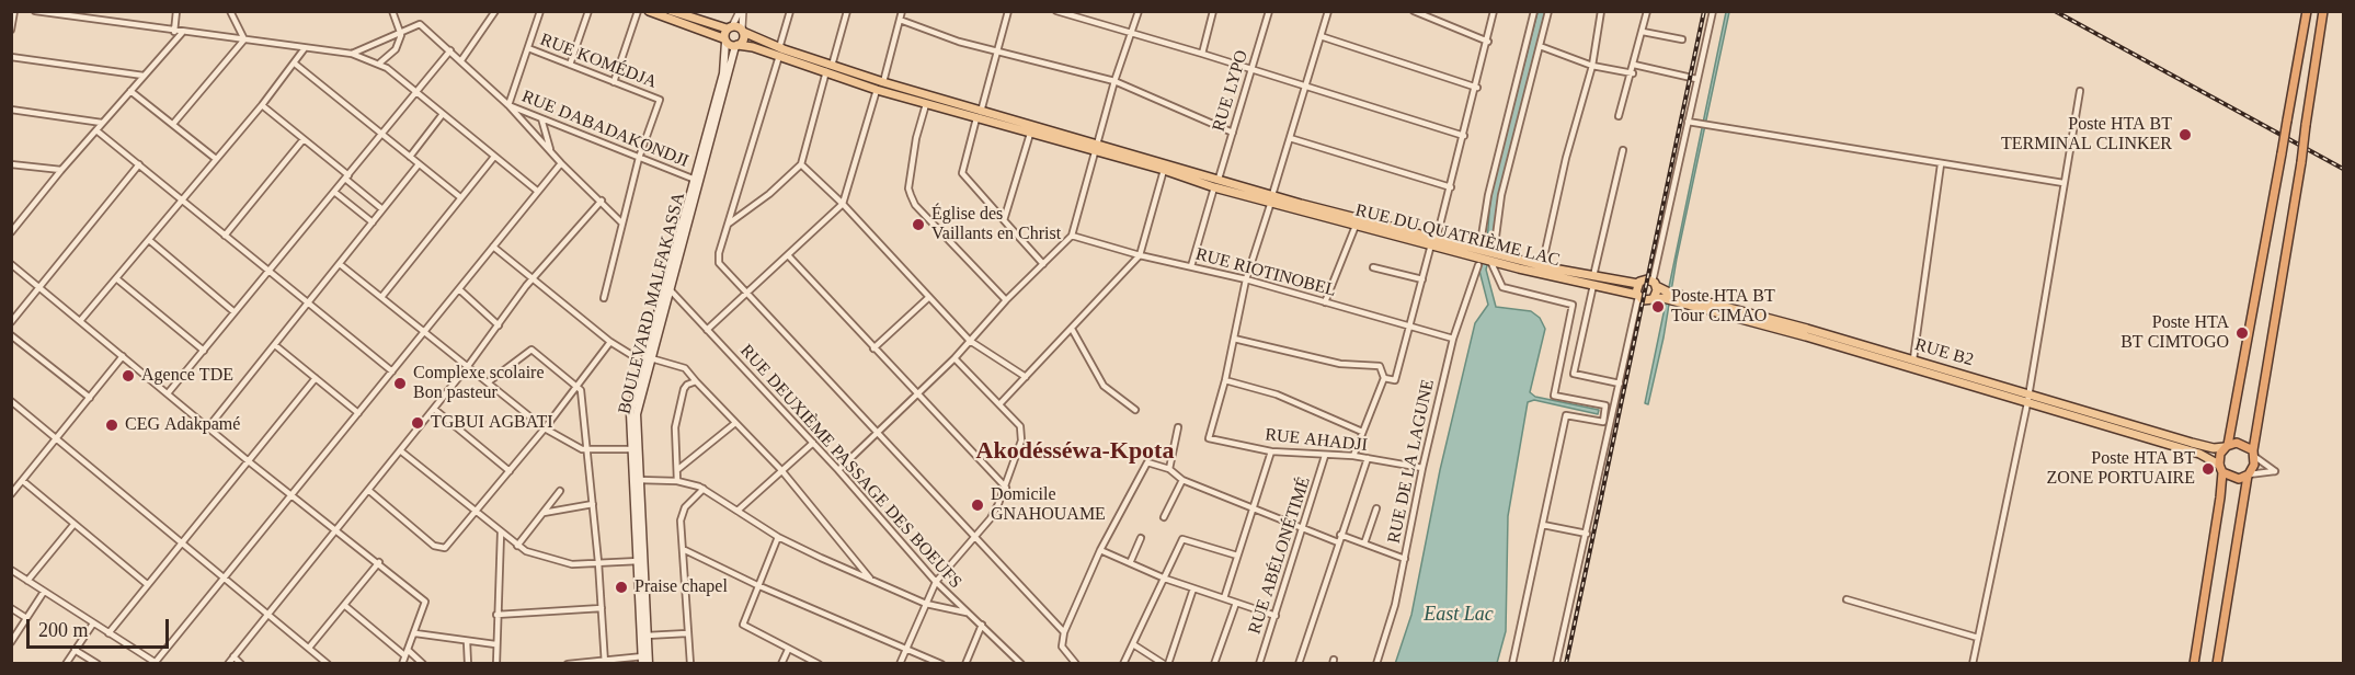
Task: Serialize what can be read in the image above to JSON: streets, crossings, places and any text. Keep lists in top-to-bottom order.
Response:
{
  "streets": {
    "main road": ["RUE DU QUATRIÈME LAC", "BOULEVARD MALFAKASSA", "RUE B2"],
    "street": [
      "RUE KOMÉDJA",
      "RUE LYPO",
      "RUE DABADAKONDJI",
      "RUE RIOTINOBEL",
      "RUE AHADJI",
      "RUE DE LA LAGUNE",
      "RUE DEUXIÈME PASSAGE DES BOEUFS",
      "RUE ABÉLONÉTIMÉ"
    ]
  },
  "crossings": [
    ["RUE KOMÉDJA", "RUE DABADAKONDJI"],
    ["RUE DU QUATRIÈME LAC", "RUE B2"],
    ["RUE RIOTINOBEL", "RUE DE LA LAGUNE"],
    ["BOULEVARD MALFAKASSA", "RUE DEUXIÈME PASSAGE DES BOEUFS"],
    ["RUE AHADJI", "RUE DE LA LAGUNE"],
    ["RUE AHADJI", "RUE ABÉLONÉTIMÉ"]
  ],
  "districts": ["Akodésséwa-Kpota"],
  "water": ["East Lac"],
  "places": [
    "Poste HTA BT TERMINAL CLINKER",
    "Église des Vaillants en Christ",
    "Poste HTA BT Tour CIMAO",
    "Poste HTA BT CIMTOGO",
    "Agence TDE",
    "Complexe scolaire Bon pasteur",
    "TGBUI AGBATI",
    "CEG Adakpamé",
    "Poste HTA BT ZONE PORTUAIRE",
    "Domicile GNAHOUAME",
    "Praise chapel"
  ],
  "scale_bar": "200 m"
}
